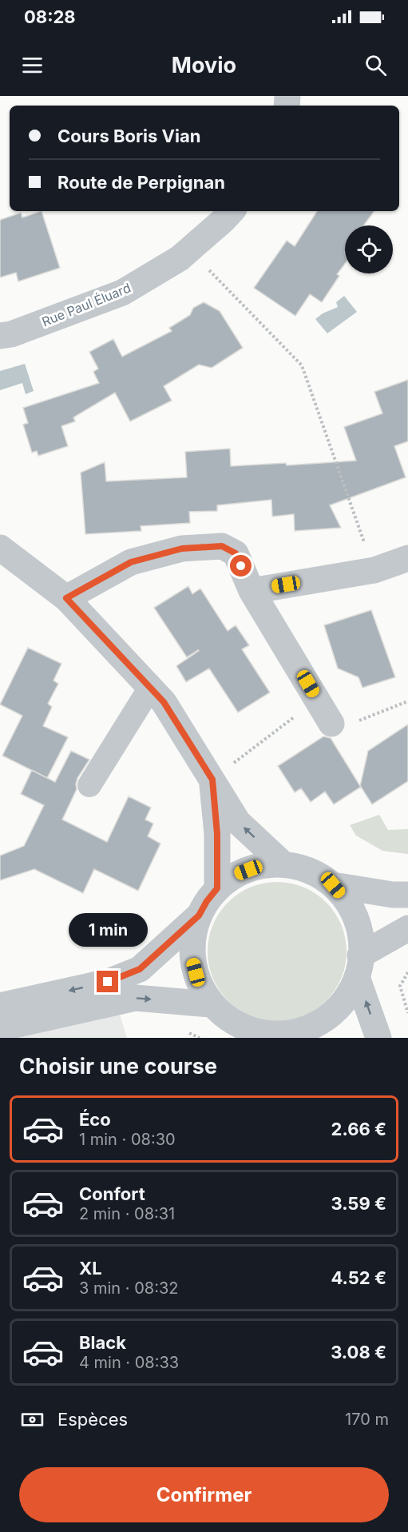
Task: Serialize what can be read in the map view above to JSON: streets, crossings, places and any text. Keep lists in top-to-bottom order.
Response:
{
  "streets": {
    "street": ["Rue Paul Éluard"]
  },
  "page": {
    "status": "08:28",
    "header": "Movio",
    "banner": ["Cours Boris Vian", "Route de Perpignan"],
    "bubble": "1 min",
    "heading": "Choisir une course",
    "list": [
      {
        "name": "Éco",
        "note": "1 min · 08:30",
        "value": "2.66 €"
      },
      {
        "name": "Confort",
        "note": "2 min · 08:31",
        "value": "3.59 €"
      },
      {
        "name": "XL",
        "note": "3 min · 08:32",
        "value": "4.52 €"
      },
      {
        "name": "Black",
        "note": "4 min · 08:33",
        "value": "3.08 €"
      }
    ],
    "pay": ["Espèces", "170 m"],
    "buttons": "Confirmer"
  }
}
